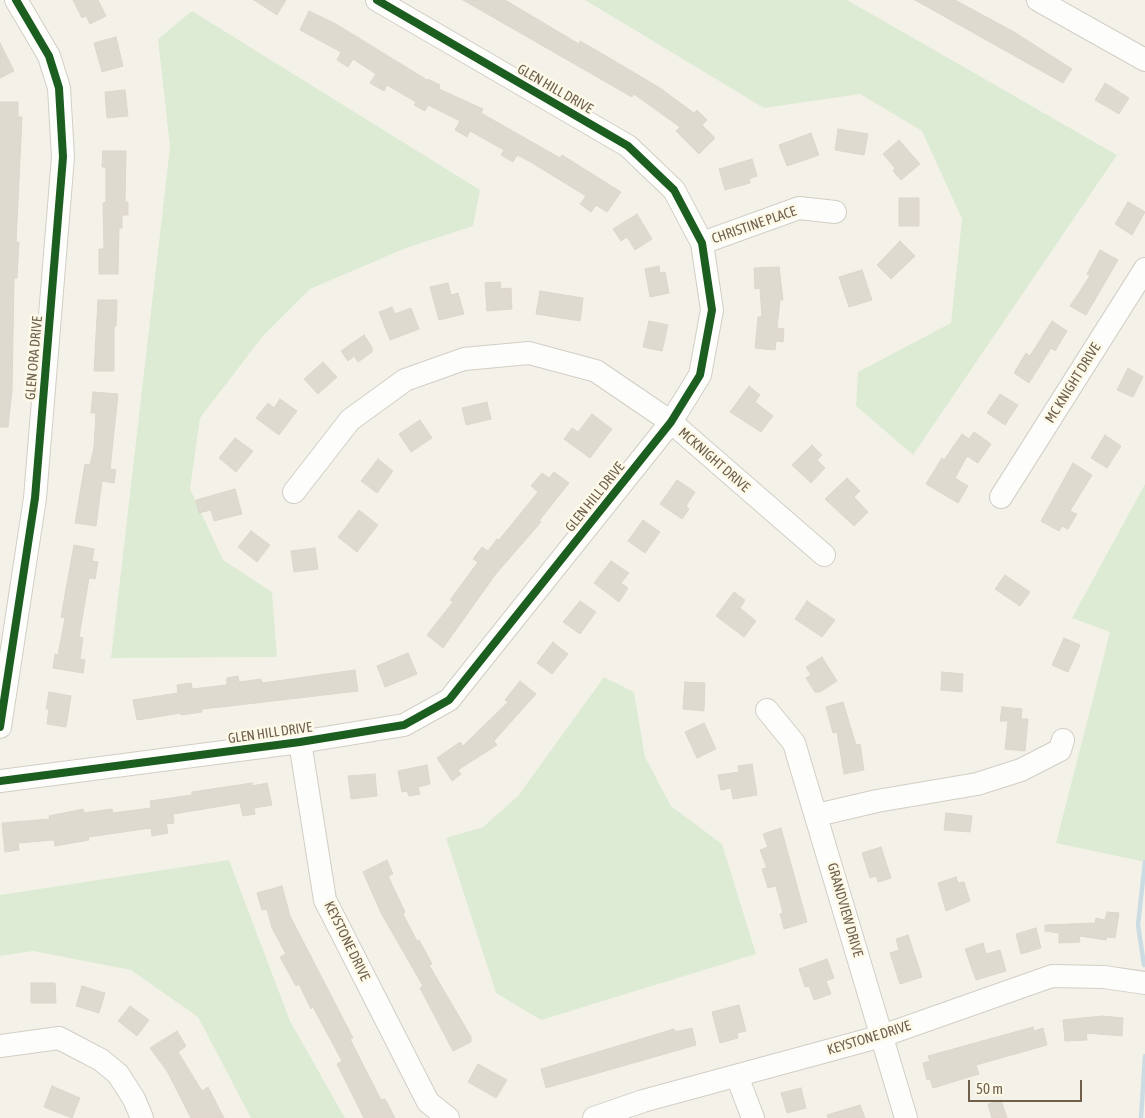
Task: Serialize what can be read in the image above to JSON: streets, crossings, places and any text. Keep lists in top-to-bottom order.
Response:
{
  "streets": {
    "street": [
      "GLEN HILL DRIVE",
      "CHRISTINE PLACE",
      "GLEN ORA DRIVE",
      "MC KNIGHT DRIVE",
      "MCKNIGHT DRIVE",
      "GRANDVIEW DRIVE",
      "KEYSTONE DRIVE"
    ]
  },
  "crossings": [
    ["GLEN HILL DRIVE", "CHRISTINE PLACE"],
    ["GLEN HILL DRIVE", "MCKNIGHT DRIVE"],
    ["GLEN HILL DRIVE", "KEYSTONE DRIVE"],
    ["GRANDVIEW DRIVE", "KEYSTONE DRIVE"]
  ],
  "scale_bar": "50 m"
}
